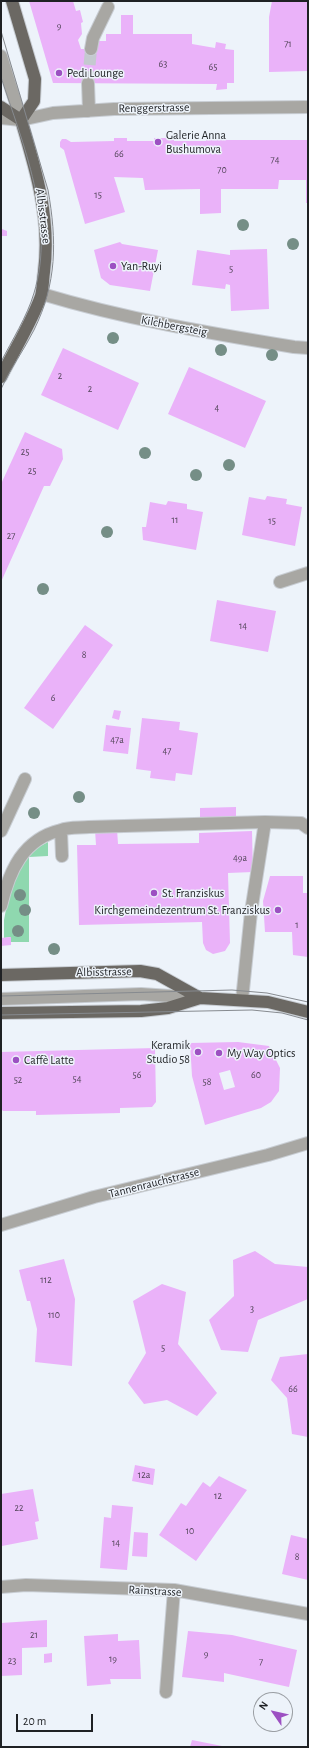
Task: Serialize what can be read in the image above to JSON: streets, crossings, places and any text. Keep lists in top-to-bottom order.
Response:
{
  "streets": {
    "main road": ["Albisstrasse"],
    "street": [
      "Renggerstrasse",
      "Kilchbergsteig",
      "Tannenrauchstrasse",
      "Rainstrasse"
    ]
  },
  "crossings": [
    ["Renggerstrasse", "Albisstrasse"],
    ["Albisstrasse", "Kilchbergsteig"]
  ],
  "places": [
    "Pedi Lounge",
    "Galerie Anna Bushumova",
    "Yan-Ruyi",
    "St. Franziskus",
    "Kirchgemeindezentrum St. Franziskus",
    "Keramik Studio 58",
    "My Way Optics",
    "Caffè Latte"
  ],
  "house_numbers": [
    "9",
    "71",
    "63",
    "65",
    "66",
    "74",
    "70",
    "15",
    "5",
    "2",
    "2",
    "4",
    "25",
    "25",
    "11",
    "15",
    "27",
    "14",
    "8",
    "6",
    "47a",
    "47",
    "49a",
    "1",
    "56",
    "60",
    "54",
    "52",
    "58",
    "112",
    "3",
    "110",
    "5",
    "66",
    "12a",
    "12",
    "22",
    "10",
    "14",
    "8",
    "21",
    "9",
    "19",
    "23",
    "7"
  ],
  "scale_bar": "20 m",
  "north": "top left"
}
